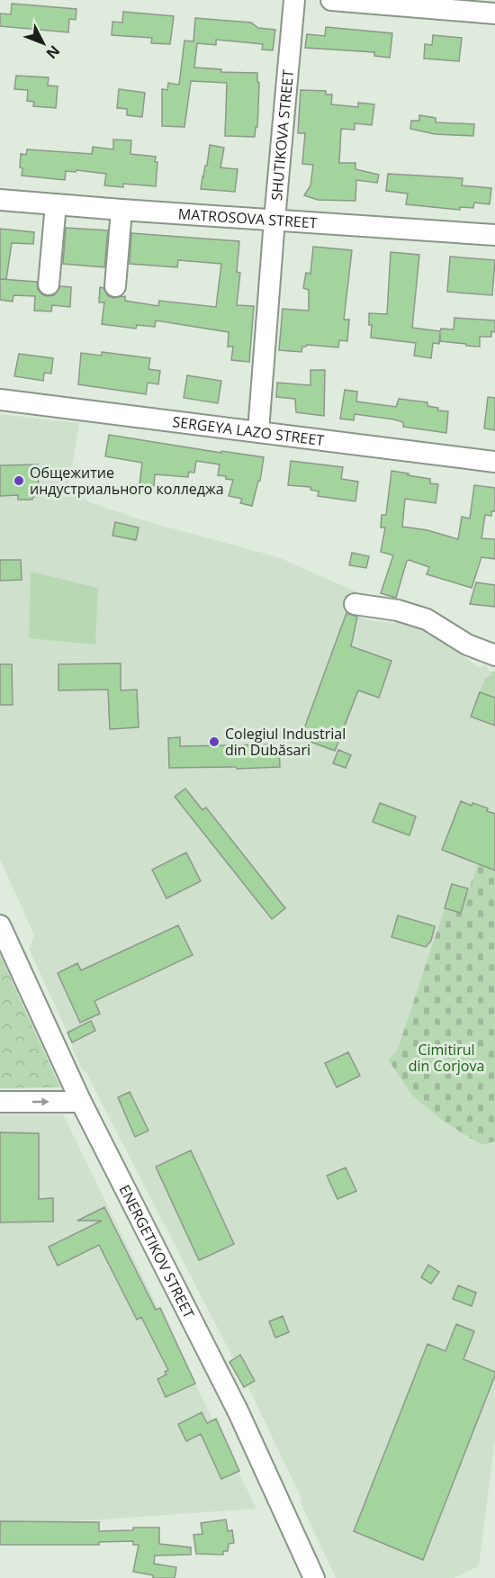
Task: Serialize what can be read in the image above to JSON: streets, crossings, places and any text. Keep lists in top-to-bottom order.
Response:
{
  "streets": {
    "street": [
      "SHUTIKOVA STREET",
      "MATROSOVA STREET",
      "SERGEYA LAZO STREET",
      "ENERGETIKOV STREET"
    ]
  },
  "crossings": [
    ["SHUTIKOVA STREET", "MATROSOVA STREET"],
    ["SHUTIKOVA STREET", "SERGEYA LAZO STREET"]
  ],
  "parks": ["Cimitirul din Corjova"],
  "places": ["Общежитие индустриального колледжа", "Colegiul Industrial din Dubăsari"],
  "north": "bottom right"
}
